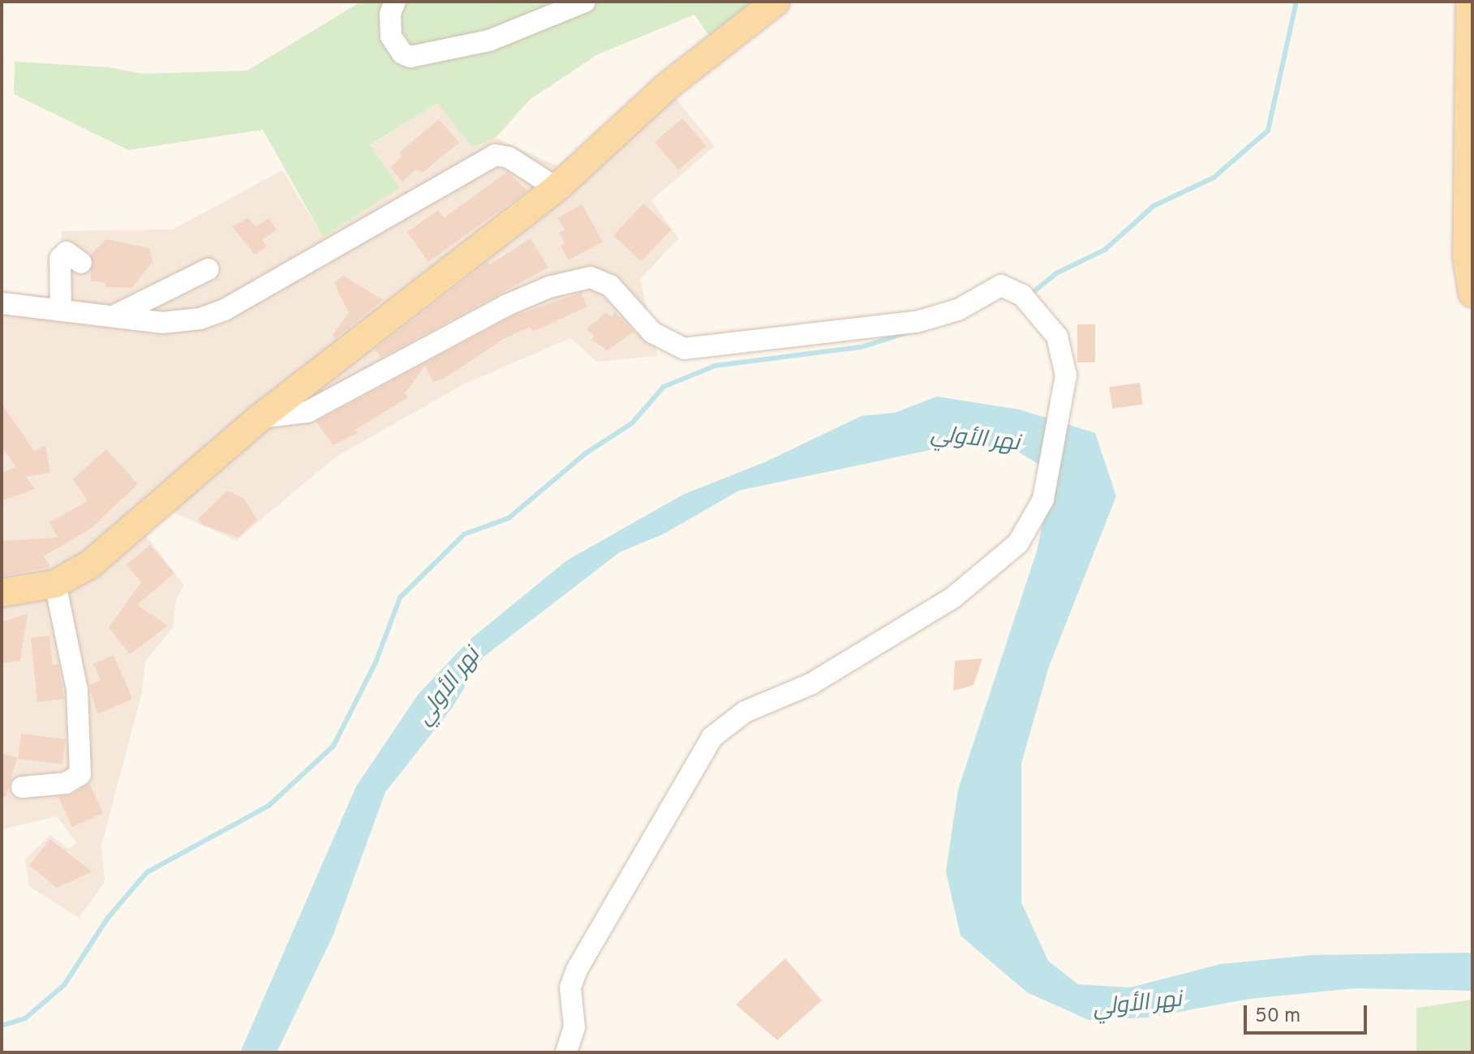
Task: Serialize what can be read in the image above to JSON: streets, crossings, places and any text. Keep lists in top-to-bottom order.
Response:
{
  "water": ["نهر الأولي"],
  "scale_bar": "50 m"
}
